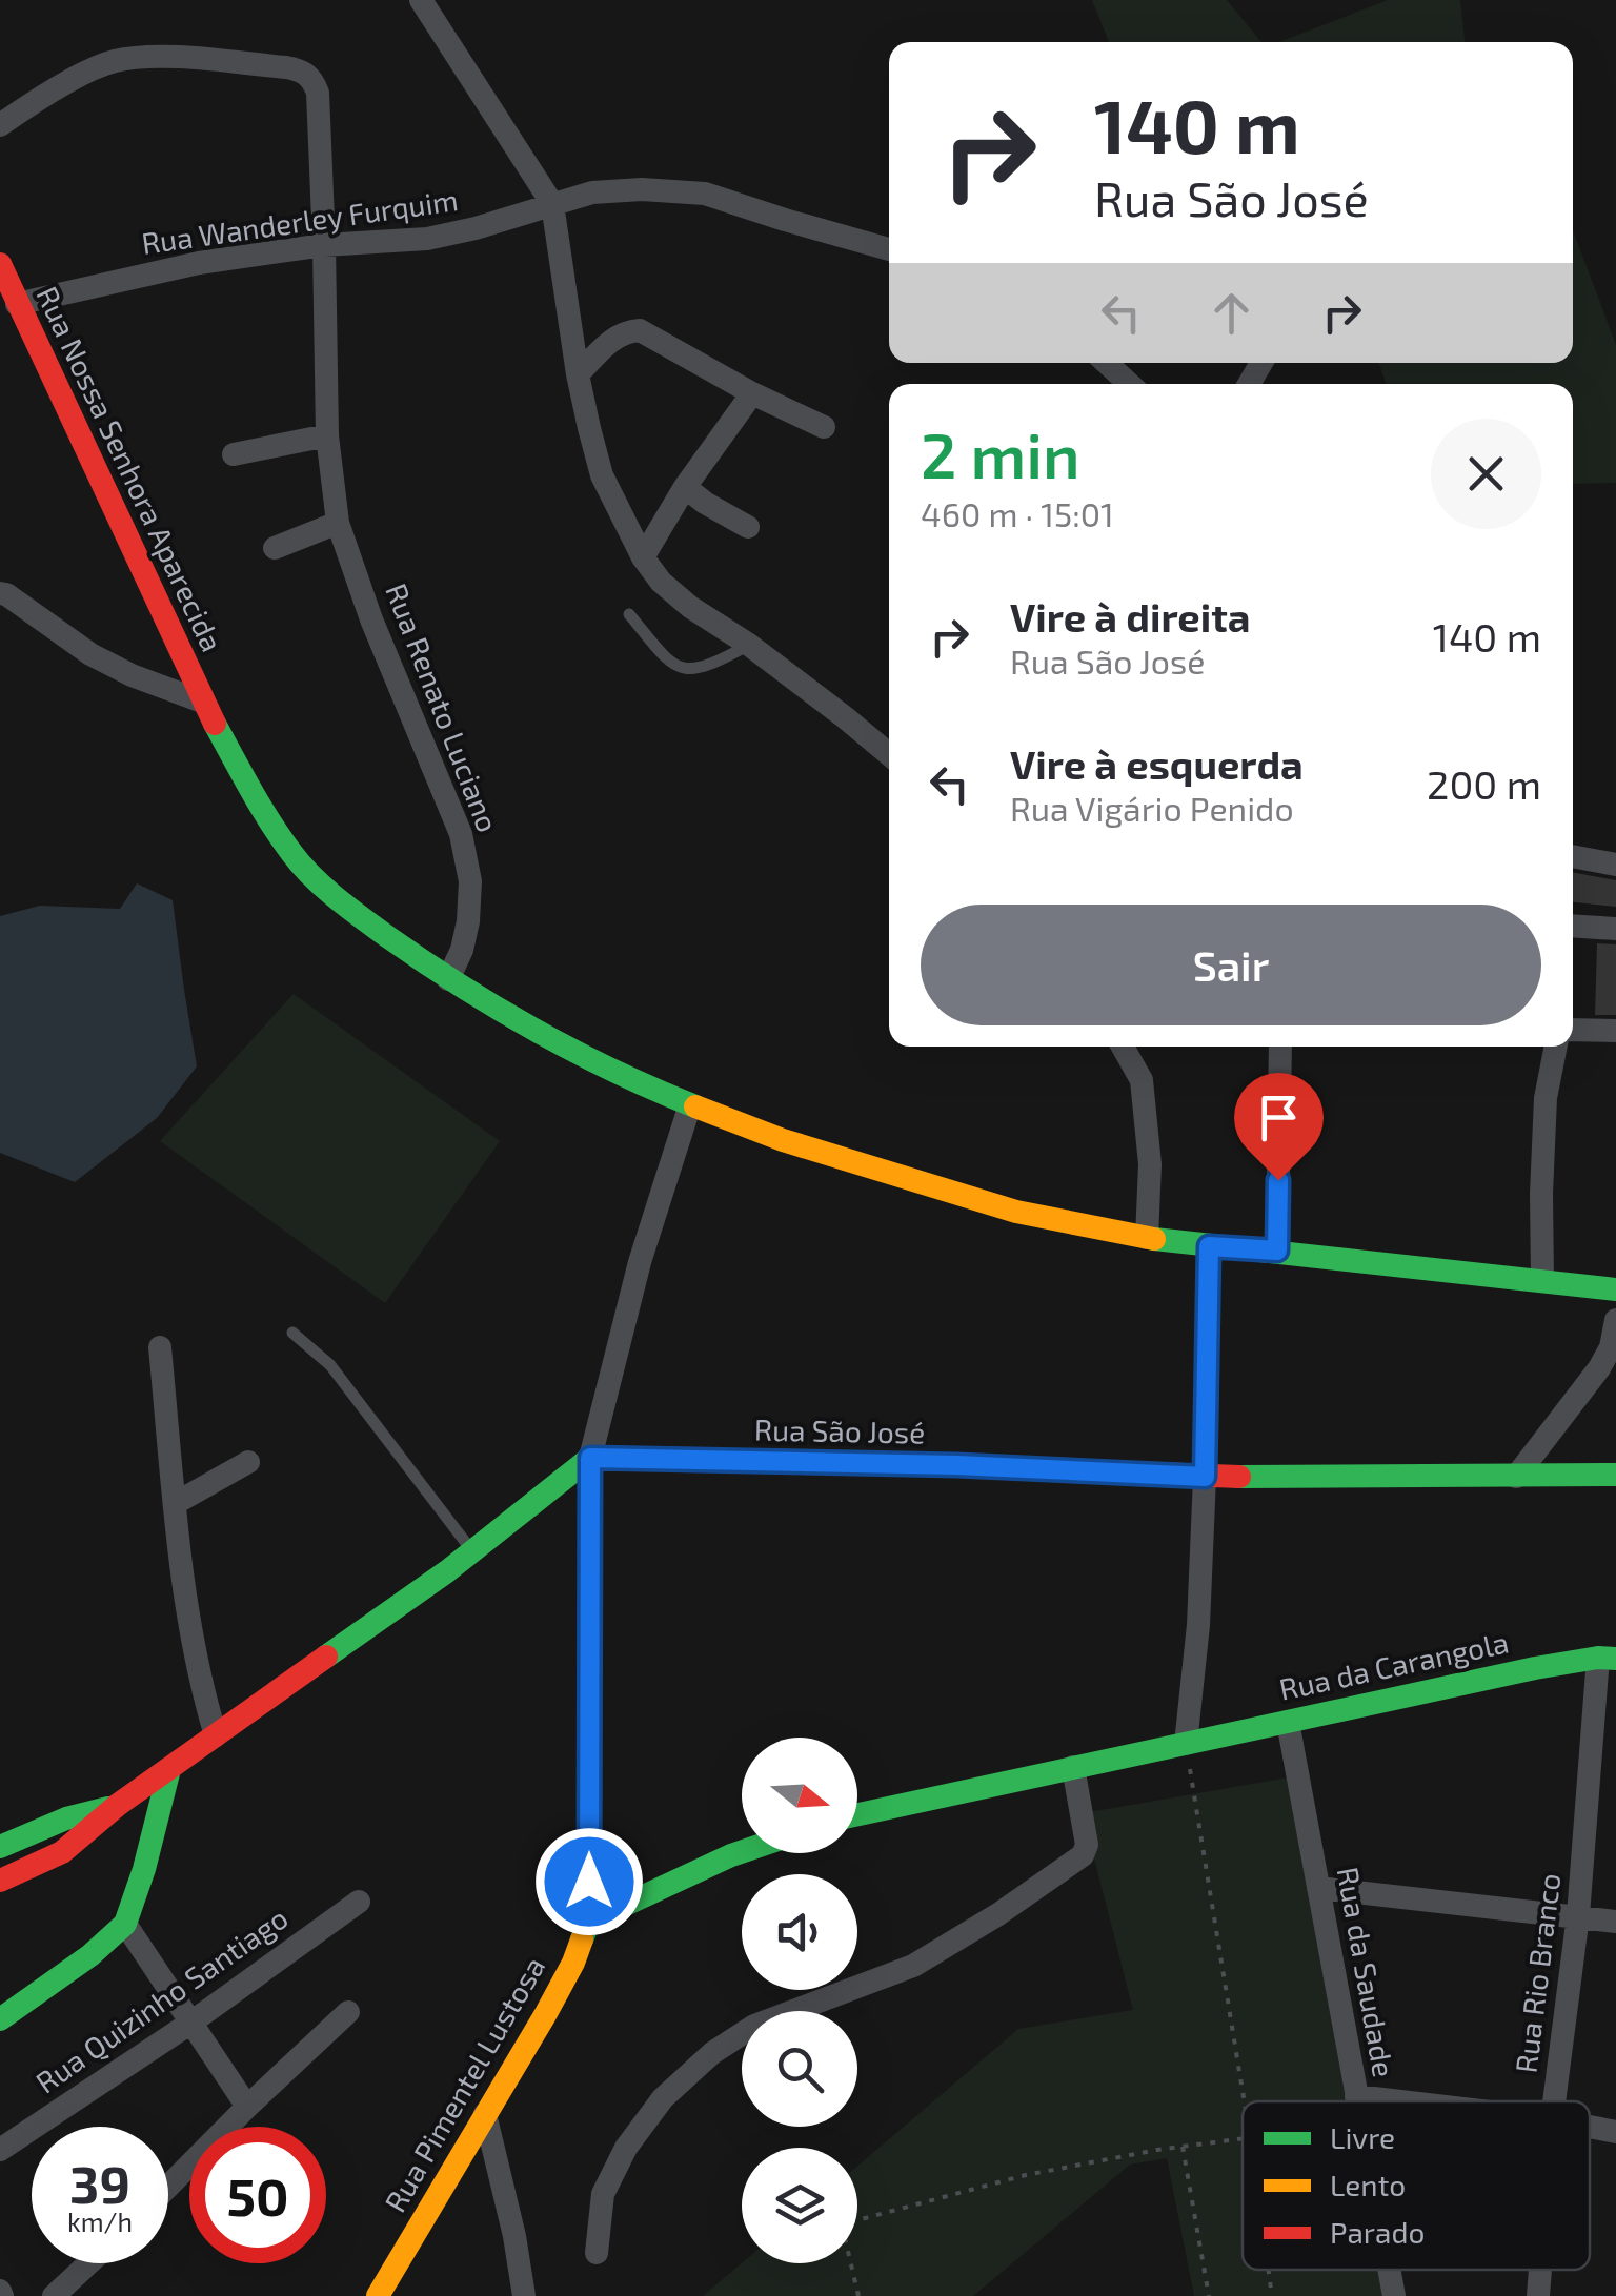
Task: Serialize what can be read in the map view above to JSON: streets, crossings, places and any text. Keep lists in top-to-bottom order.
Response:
{
  "streets": {
    "main road": [
      "Rua Nossa Senhora Aparecida",
      "Rua São José",
      "Rua da Carangola",
      "Rua Pimentel Lustosa"
    ],
    "street": [
      "Rua Wanderley Furquim",
      "Rua Renato Luciano",
      "Rua da Saudade",
      "Rua Rio Branco",
      "Rua Quizinho Santiago"
    ]
  },
  "crossings": [
    ["Rua Wanderley Furquim", "Rua Nossa Senhora Aparecida"],
    ["Rua Wanderley Furquim", "Rua Renato Luciano"],
    ["Rua Nossa Senhora Aparecida", "Rua Renato Luciano"],
    ["Rua São José", "Rua Pimentel Lustosa"],
    ["Rua da Carangola", "Rua da Saudade"],
    ["Rua da Carangola", "Rua Rio Branco"]
  ],
  "legend": ["Livre", "Lento", "Parado"],
  "north": "right",
  "page": {
    "turn": ["140 m", "Rua São José"],
    "heading": ["2 min", "460 m · 15:01"],
    "list": [
      {
        "name": "Vire à direita",
        "note": "Rua São José",
        "value": "140 m"
      },
      {
        "name": "Vire à esquerda",
        "note": "Rua Vigário Penido",
        "value": "200 m"
      }
    ],
    "buttons": "Sair",
    "speed": "39 km/h",
    "limit": "50"
  }
}
